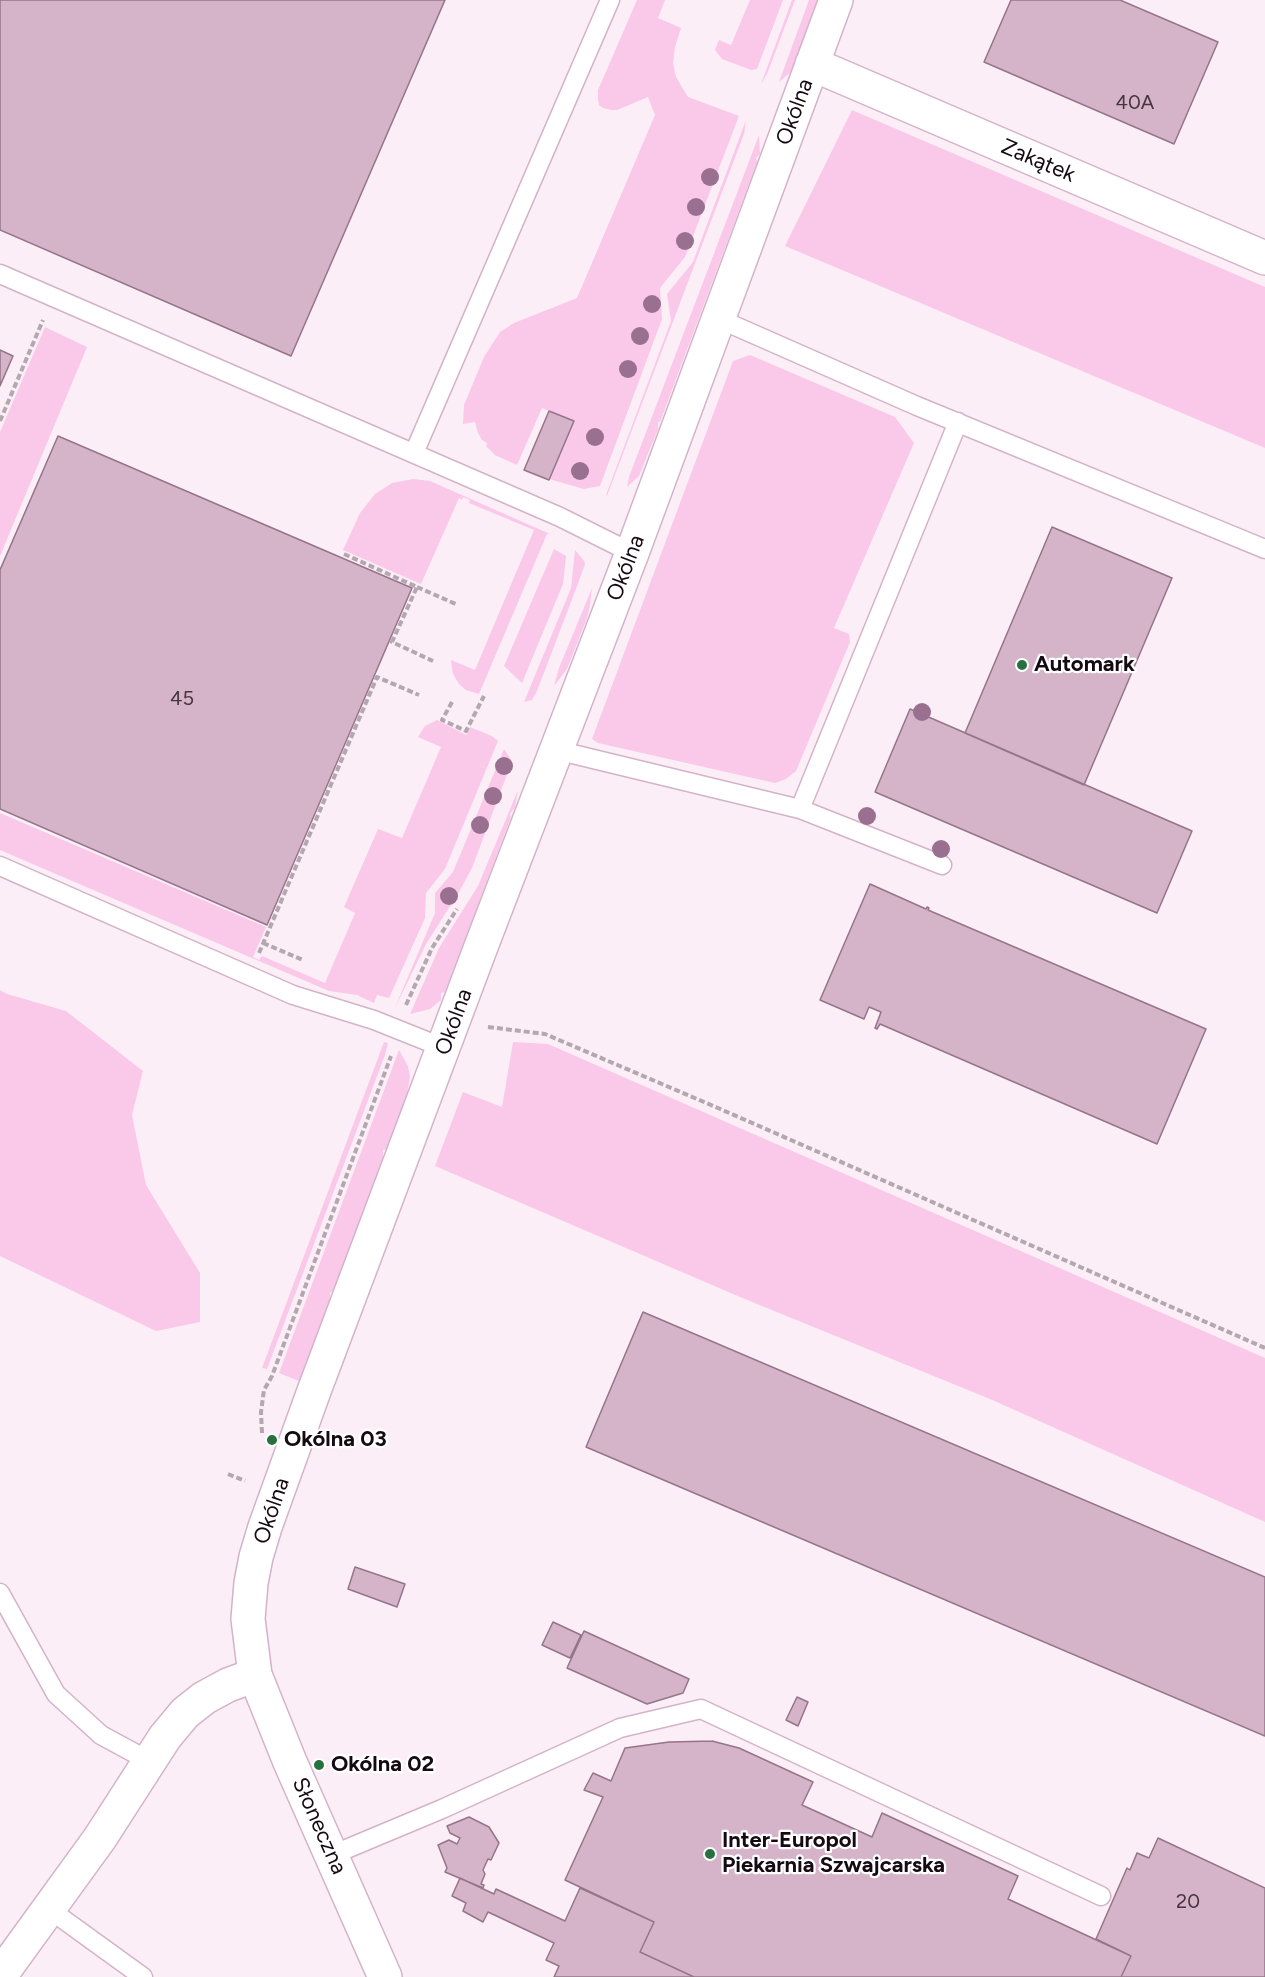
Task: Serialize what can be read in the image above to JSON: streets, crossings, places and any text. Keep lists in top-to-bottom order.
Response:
{
  "streets": {
    "street": ["Okólna", "Zakątek", "Słoneczna"]
  },
  "crossings": [
    ["Okólna", "Zakątek"],
    ["Okólna", "Słoneczna"]
  ],
  "places": [
    "Automark",
    "Okólna 03",
    "Okólna 02",
    "Inter-Europol Piekarnia Szwajcarska"
  ],
  "house_numbers": ["40A", "45", "20"]
}
